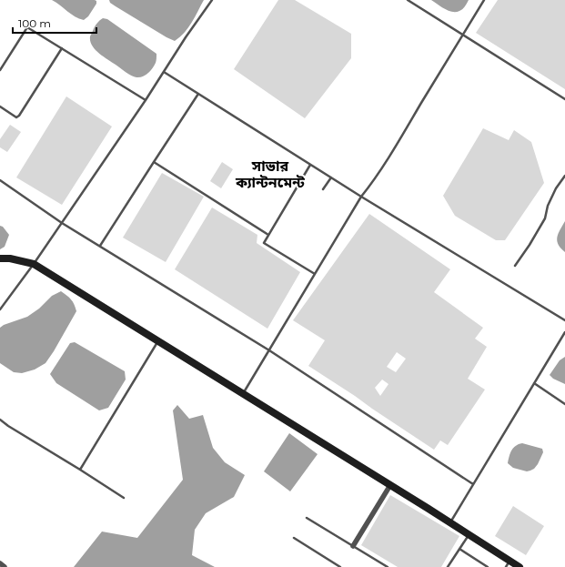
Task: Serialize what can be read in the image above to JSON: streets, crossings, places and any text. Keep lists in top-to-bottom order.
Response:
{
  "districts": ["সাভার ক্যান্টনমেন্ট"],
  "scale_bar": "100 m"
}
